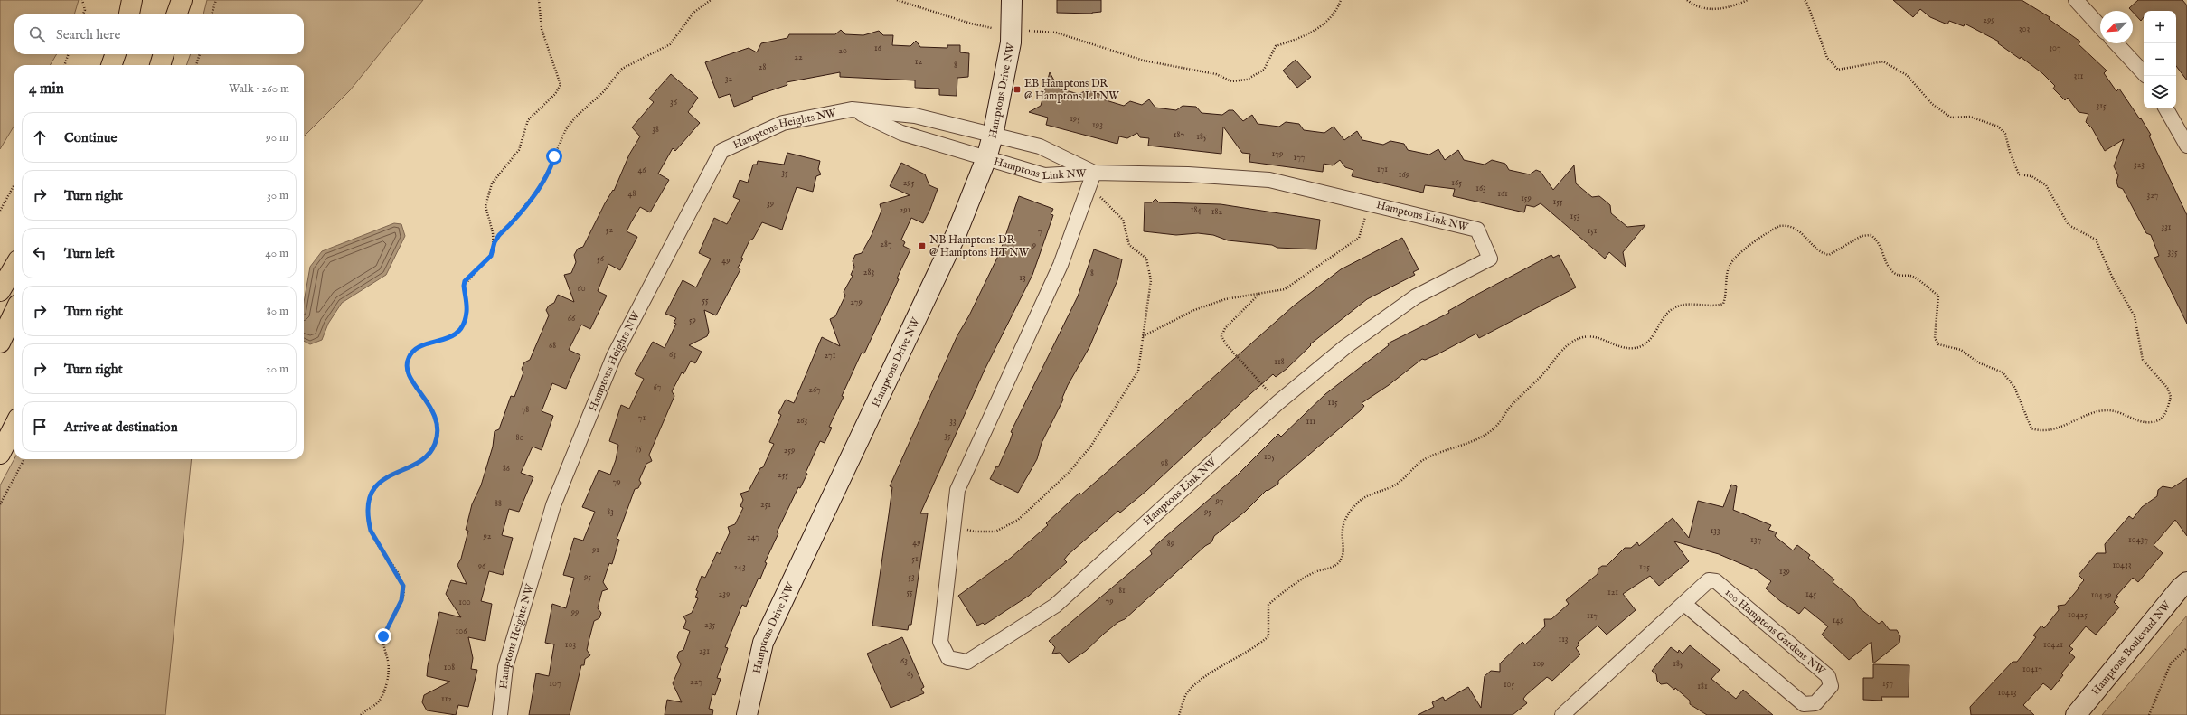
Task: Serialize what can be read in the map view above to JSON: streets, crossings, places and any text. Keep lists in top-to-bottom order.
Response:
{
  "streets": {
    "street": [
      "Hamptons Drive NW",
      "Hamptons Heights NW",
      "Hamptons Link NW",
      "100 Hamptons Gardens NW",
      "Hamptons Boulevard NW"
    ]
  },
  "crossings": [
    ["Hamptons Drive NW", "Hamptons Heights NW"],
    ["Hamptons Drive NW", "Hamptons Link NW"],
    ["Hamptons Heights NW", "Hamptons Link NW"]
  ],
  "places": {
    "transit": ["EB Hamptons DR @ Hamptons LI NW", "NB Hamptons DR @ Hamptons HT NW"]
  },
  "house_numbers": [
    "299",
    "303",
    "16",
    "307",
    "20",
    "22",
    "12",
    "8",
    "28",
    "311",
    "32",
    "36",
    "315",
    "195",
    "193",
    "38",
    "187",
    "185",
    "179",
    "177",
    "323",
    "171",
    "46",
    "35",
    "169",
    "295",
    "165",
    "163",
    "48",
    "161",
    "327",
    "159",
    "155",
    "39",
    "291",
    "184",
    "182",
    "153",
    "331",
    "52",
    "151",
    "7",
    "287",
    "9",
    "335",
    "56",
    "49",
    "283",
    "8",
    "13",
    "60",
    "55",
    "279",
    "66",
    "59",
    "68",
    "63",
    "271",
    "118",
    "67",
    "267",
    "115",
    "78",
    "71",
    "263",
    "33",
    "111",
    "35",
    "80",
    "75",
    "259",
    "105",
    "98",
    "86",
    "255",
    "79",
    "97",
    "88",
    "251",
    "83",
    "95",
    "133",
    "92",
    "247",
    "137",
    "10437",
    "49",
    "89",
    "91",
    "51",
    "10433",
    "96",
    "243",
    "125",
    "139",
    "95",
    "53",
    "81",
    "55",
    "121",
    "239",
    "145",
    "10429",
    "79",
    "100",
    "99",
    "10425",
    "117",
    "149",
    "235",
    "106",
    "113",
    "103",
    "10421",
    "231",
    "63",
    "109",
    "185",
    "108",
    "10417",
    "65",
    "227",
    "107",
    "157",
    "105",
    "181",
    "10413",
    "112"
  ],
  "north": "bottom left",
  "page": {
    "map_buttons": ["+", "−"],
    "search": "Search here",
    "heading": ["4 min", "Walk · 260 m"],
    "list": [
      ["Continue", "90 m"],
      ["Turn right", "30 m"],
      ["Turn left", "40 m"],
      ["Turn right", "80 m"],
      ["Turn right", "20 m"],
      "Arrive at destination"
    ]
  }
}
